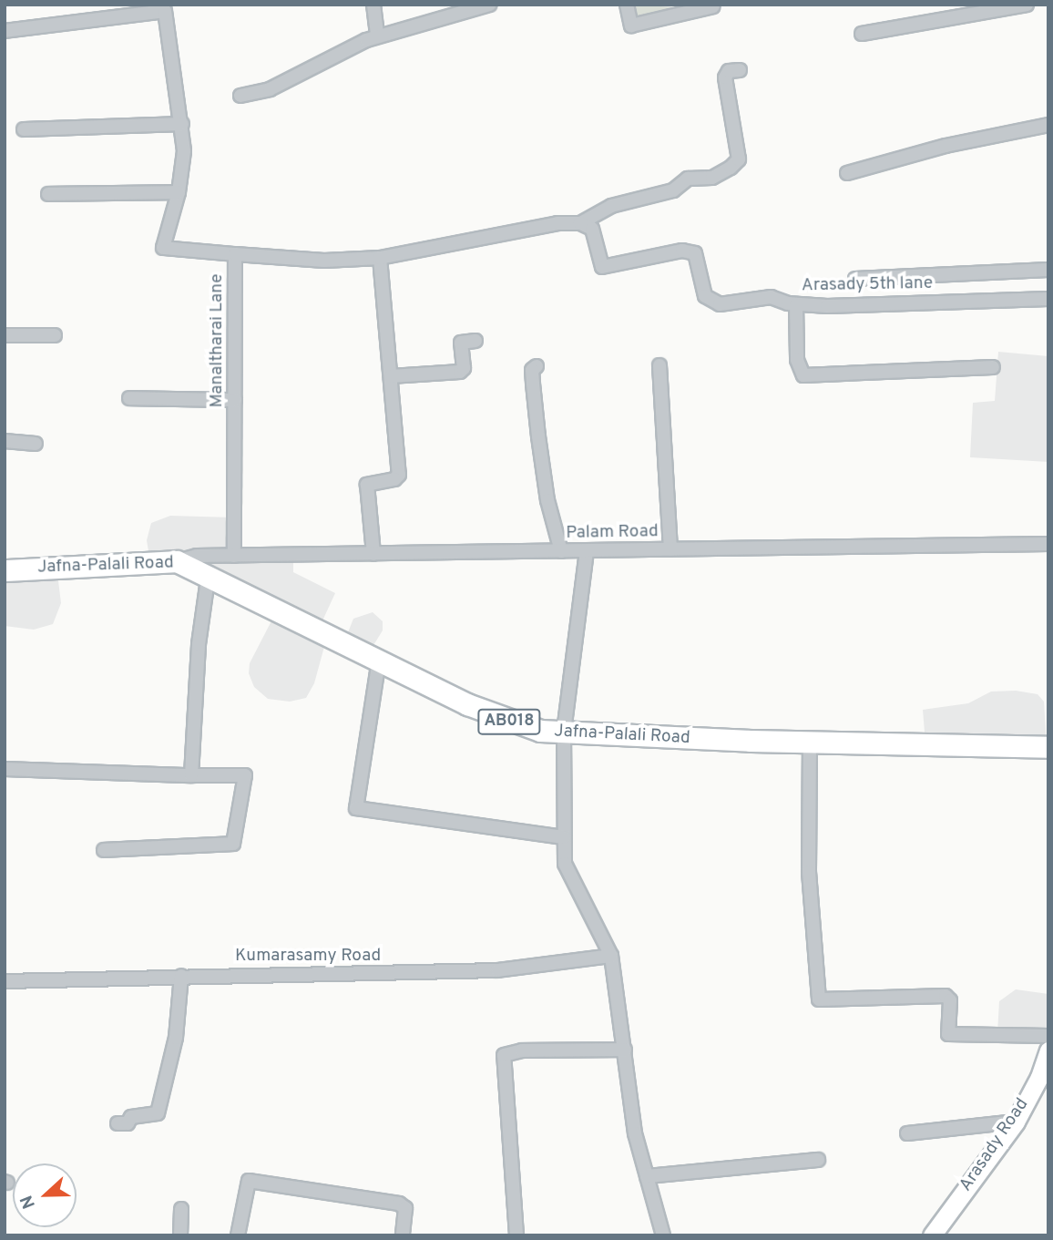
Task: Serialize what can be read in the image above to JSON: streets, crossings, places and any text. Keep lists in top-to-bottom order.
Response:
{
  "streets": {
    "main road": ["Jafna-Palali Road", "AB018", "Arasady Road"],
    "street": [
      "Arasady 5th lane",
      "Manaltharai Lane",
      "Palam Road",
      "Kumarasamy Road"
    ]
  },
  "crossings": [
    ["Manaltharai Lane", "Palam Road"],
    ["Palam Road", "Jafna-Palali Road"]
  ],
  "north": "left"
}
